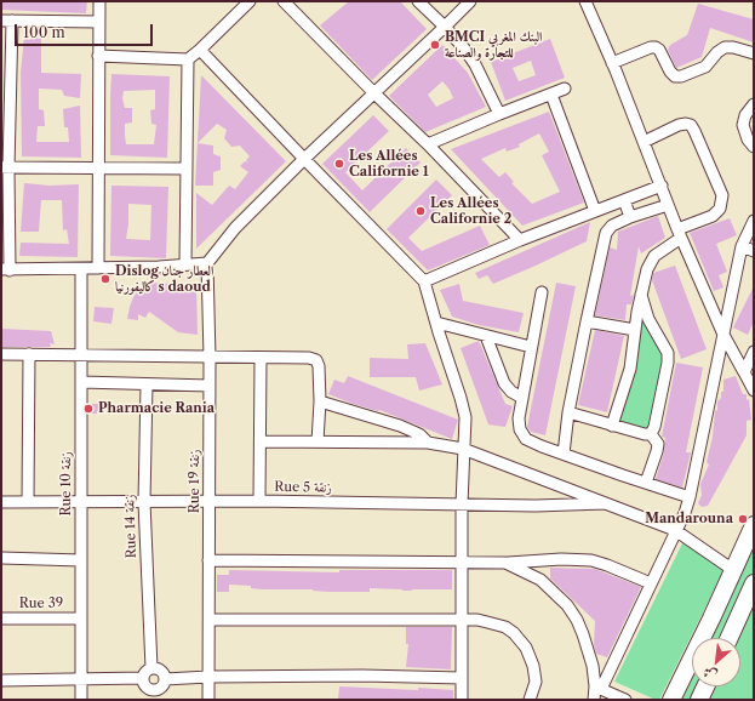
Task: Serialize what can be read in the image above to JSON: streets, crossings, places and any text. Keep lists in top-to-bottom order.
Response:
{
  "streets": {
    "street": [
      "Rue 19 زنقة",
      "Rue 10 زنقة",
      "Rue 5 زنقة",
      "Rue 14 زنقة",
      "Rue 39"
    ]
  },
  "crossings": [
    ["Rue 19 زنقة", "Rue 5 زنقة"],
    ["Rue 10 زنقة", "Rue 5 زنقة"],
    ["Rue 10 زنقة", "Rue 39"],
    ["Rue 5 زنقة", "Rue 14 زنقة"]
  ],
  "places": [
    "BMCI البنك المغربي للتجارة والصناعة",
    "Les Allées Californie 1",
    "Les Allées Californie 2",
    "Dislog العطار جنان كاليفورنيا s daoud",
    "Pharmacie Rania",
    "Mandarouna"
  ],
  "scale_bar": "100 m",
  "north": "bottom left"
}
